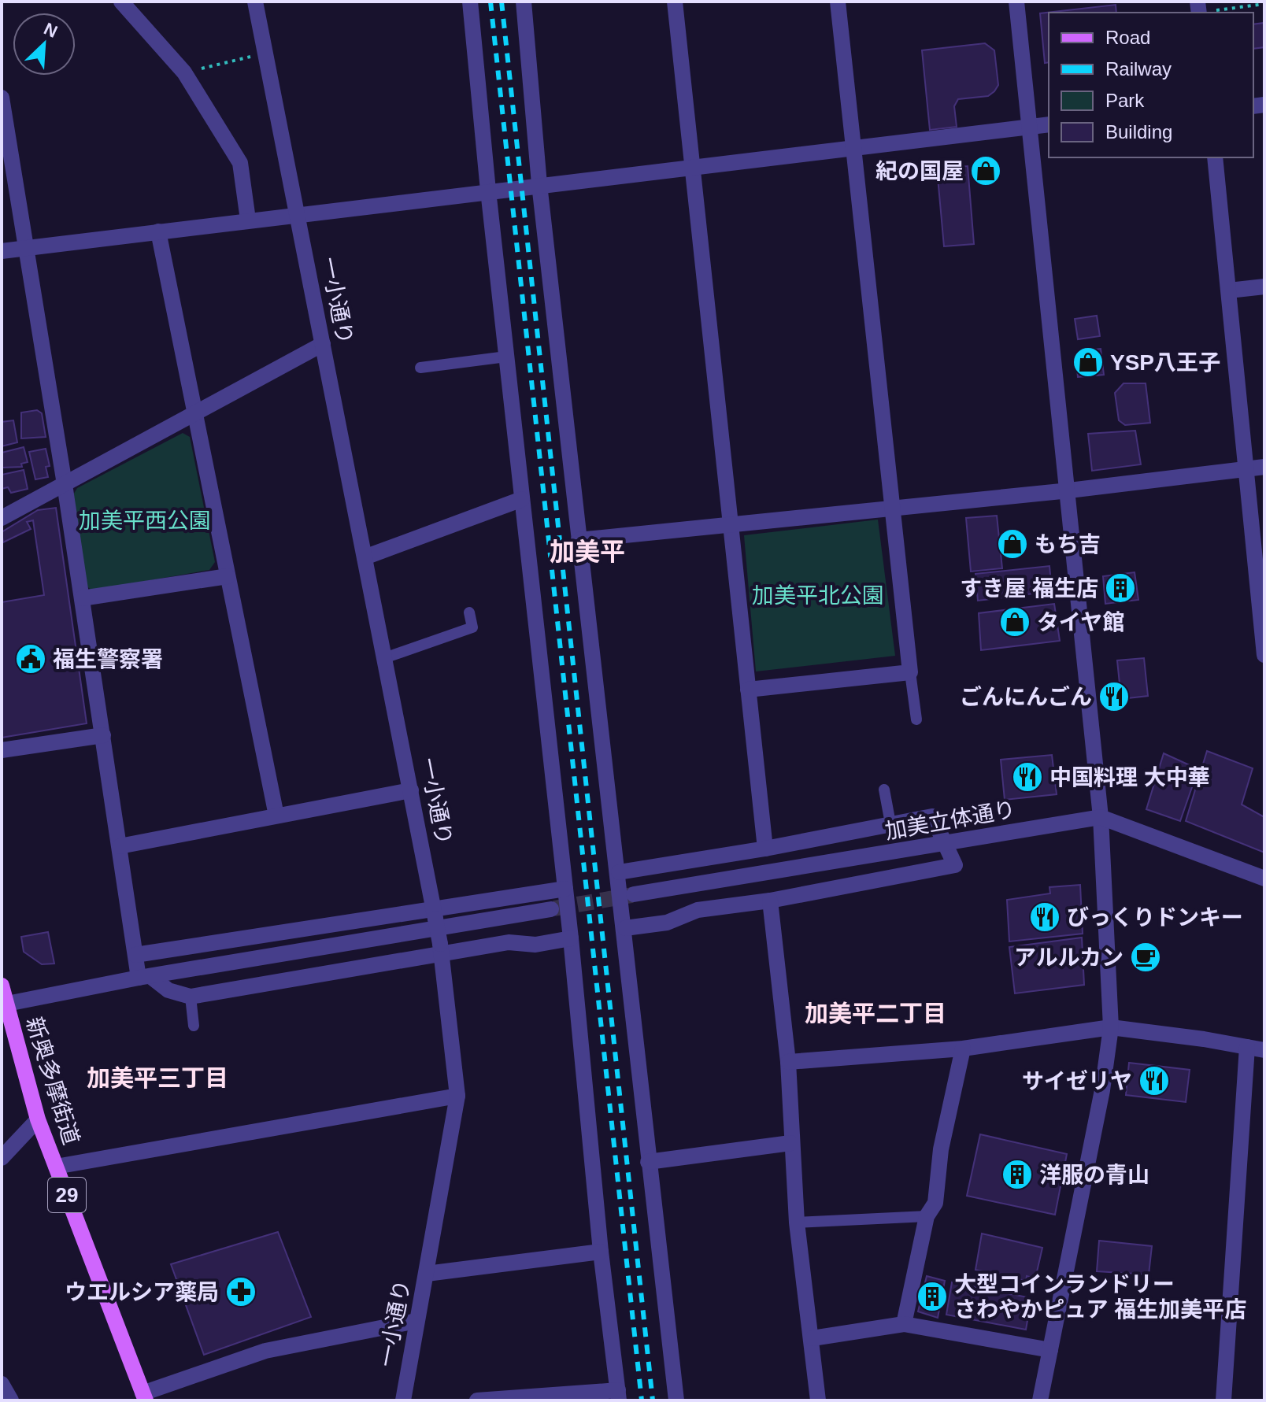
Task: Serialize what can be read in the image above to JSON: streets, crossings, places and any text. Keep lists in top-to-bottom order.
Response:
{
  "streets": {
    "main road": ["新奥多摩街道", "29"],
    "street": ["一小通り", "加美立体通り"]
  },
  "districts": ["加美平", "加美平二丁目", "加美平三丁目"],
  "parks": ["加美平西公園", "加美平北公園"],
  "places": {
    "shop": [
      "紀の国屋",
      "YSP八王子",
      "もち吉",
      "タイヤ館"
    ],
    "building": ["すき屋 福生店", "洋服の青山", "大型コインランドリー さわやかピュア 福生加美平店"],
    "public building": ["福生警察署"],
    "restaurant": [
      "ごんにんごん",
      "中国料理 大中華",
      "びっくりドンキー",
      "サイゼリヤ"
    ],
    "cafe": ["アルルカン"],
    "pharmacy": ["ウエルシア薬局"]
  },
  "legend": [
    "Road",
    "Railway",
    "Park",
    "Building"
  ],
  "north": "top right"
}
